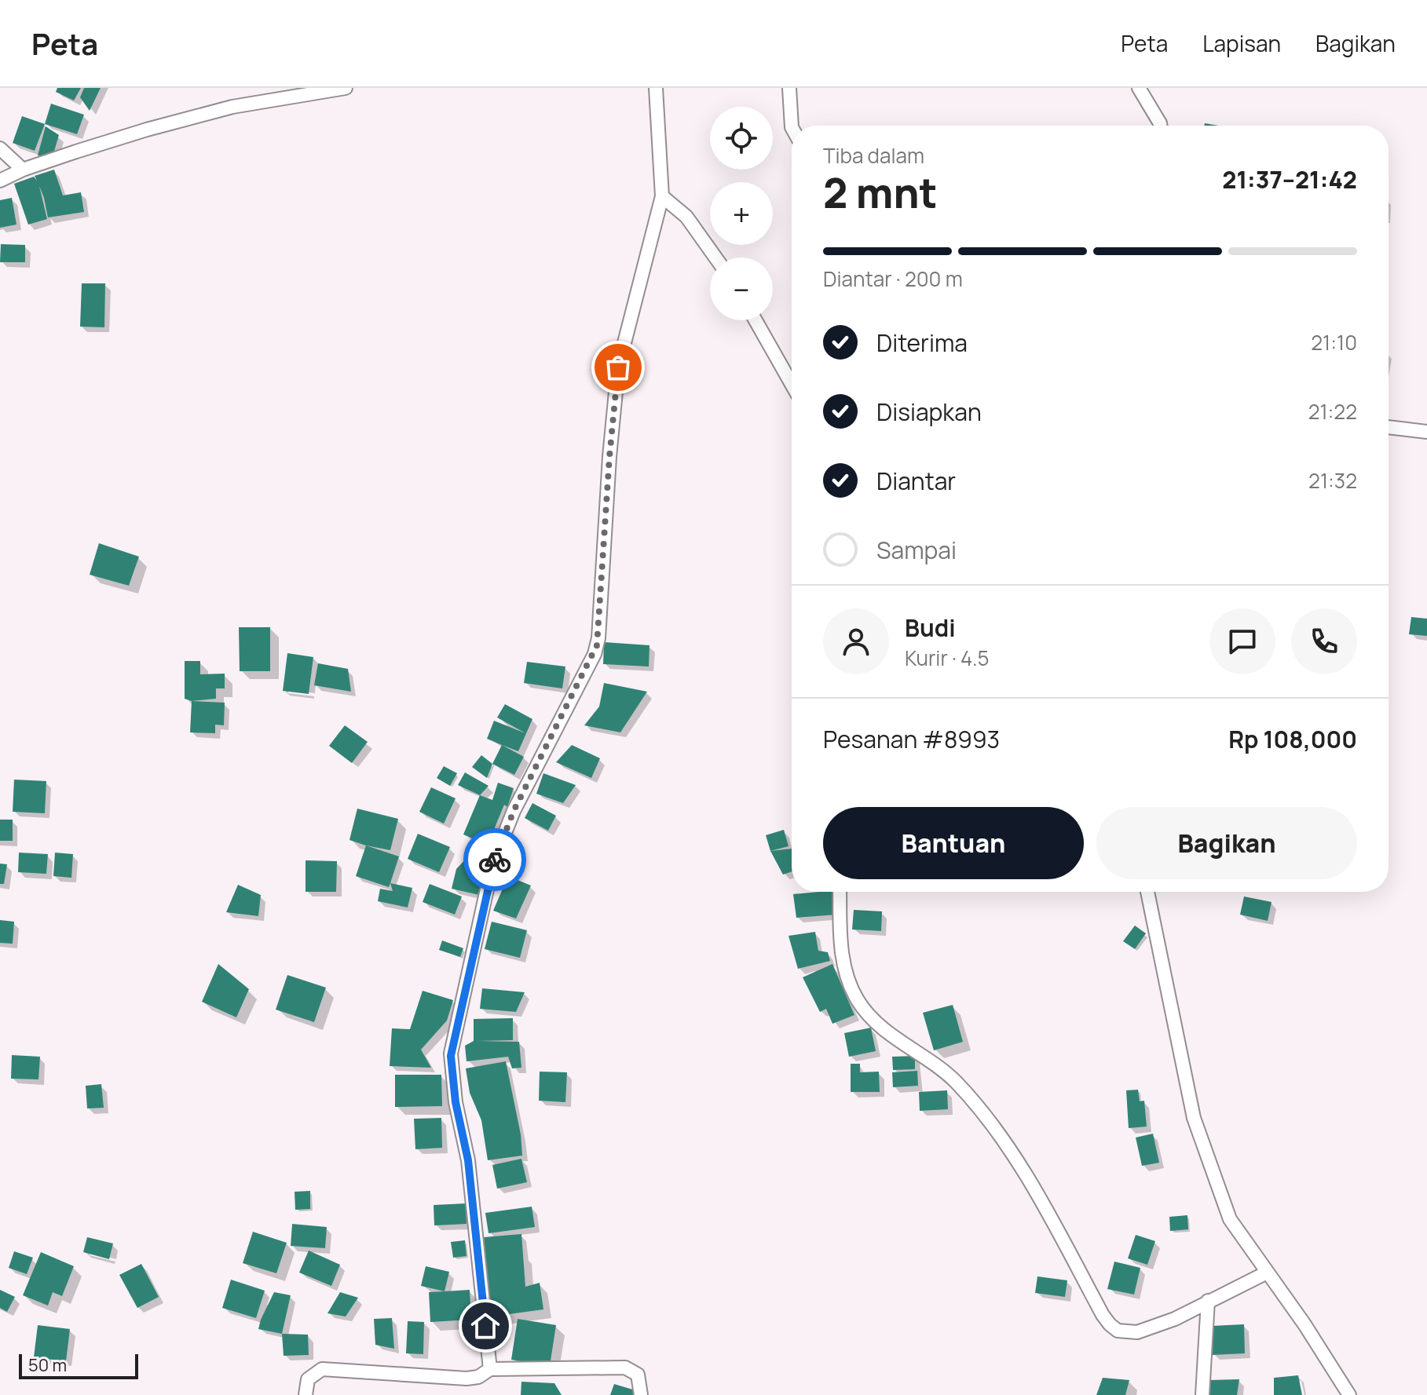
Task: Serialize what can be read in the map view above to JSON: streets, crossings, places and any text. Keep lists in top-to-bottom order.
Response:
{
  "scale_bar": "50 m",
  "page": {
    "header": "Peta",
    "nav": ["Peta", "Lapisan", "Bagikan"],
    "map_buttons": ["+", "−"],
    "heading": ["2 mnt", "Tiba dalam", "21:37–21:42"],
    "panel": [
      "Budi",
      "Kurir · 4.5",
      "Pesanan #8993",
      "Rp 108,000"
    ],
    "bar": "Diantar · 200 m",
    "list": [
      ["Diterima", "21:10"],
      ["Disiapkan", "21:22"],
      ["Diantar", "21:32"],
      "Sampai"
    ],
    "buttons": ["Bantuan", "Bagikan"],
    "scale": "50 m"
  }
}
